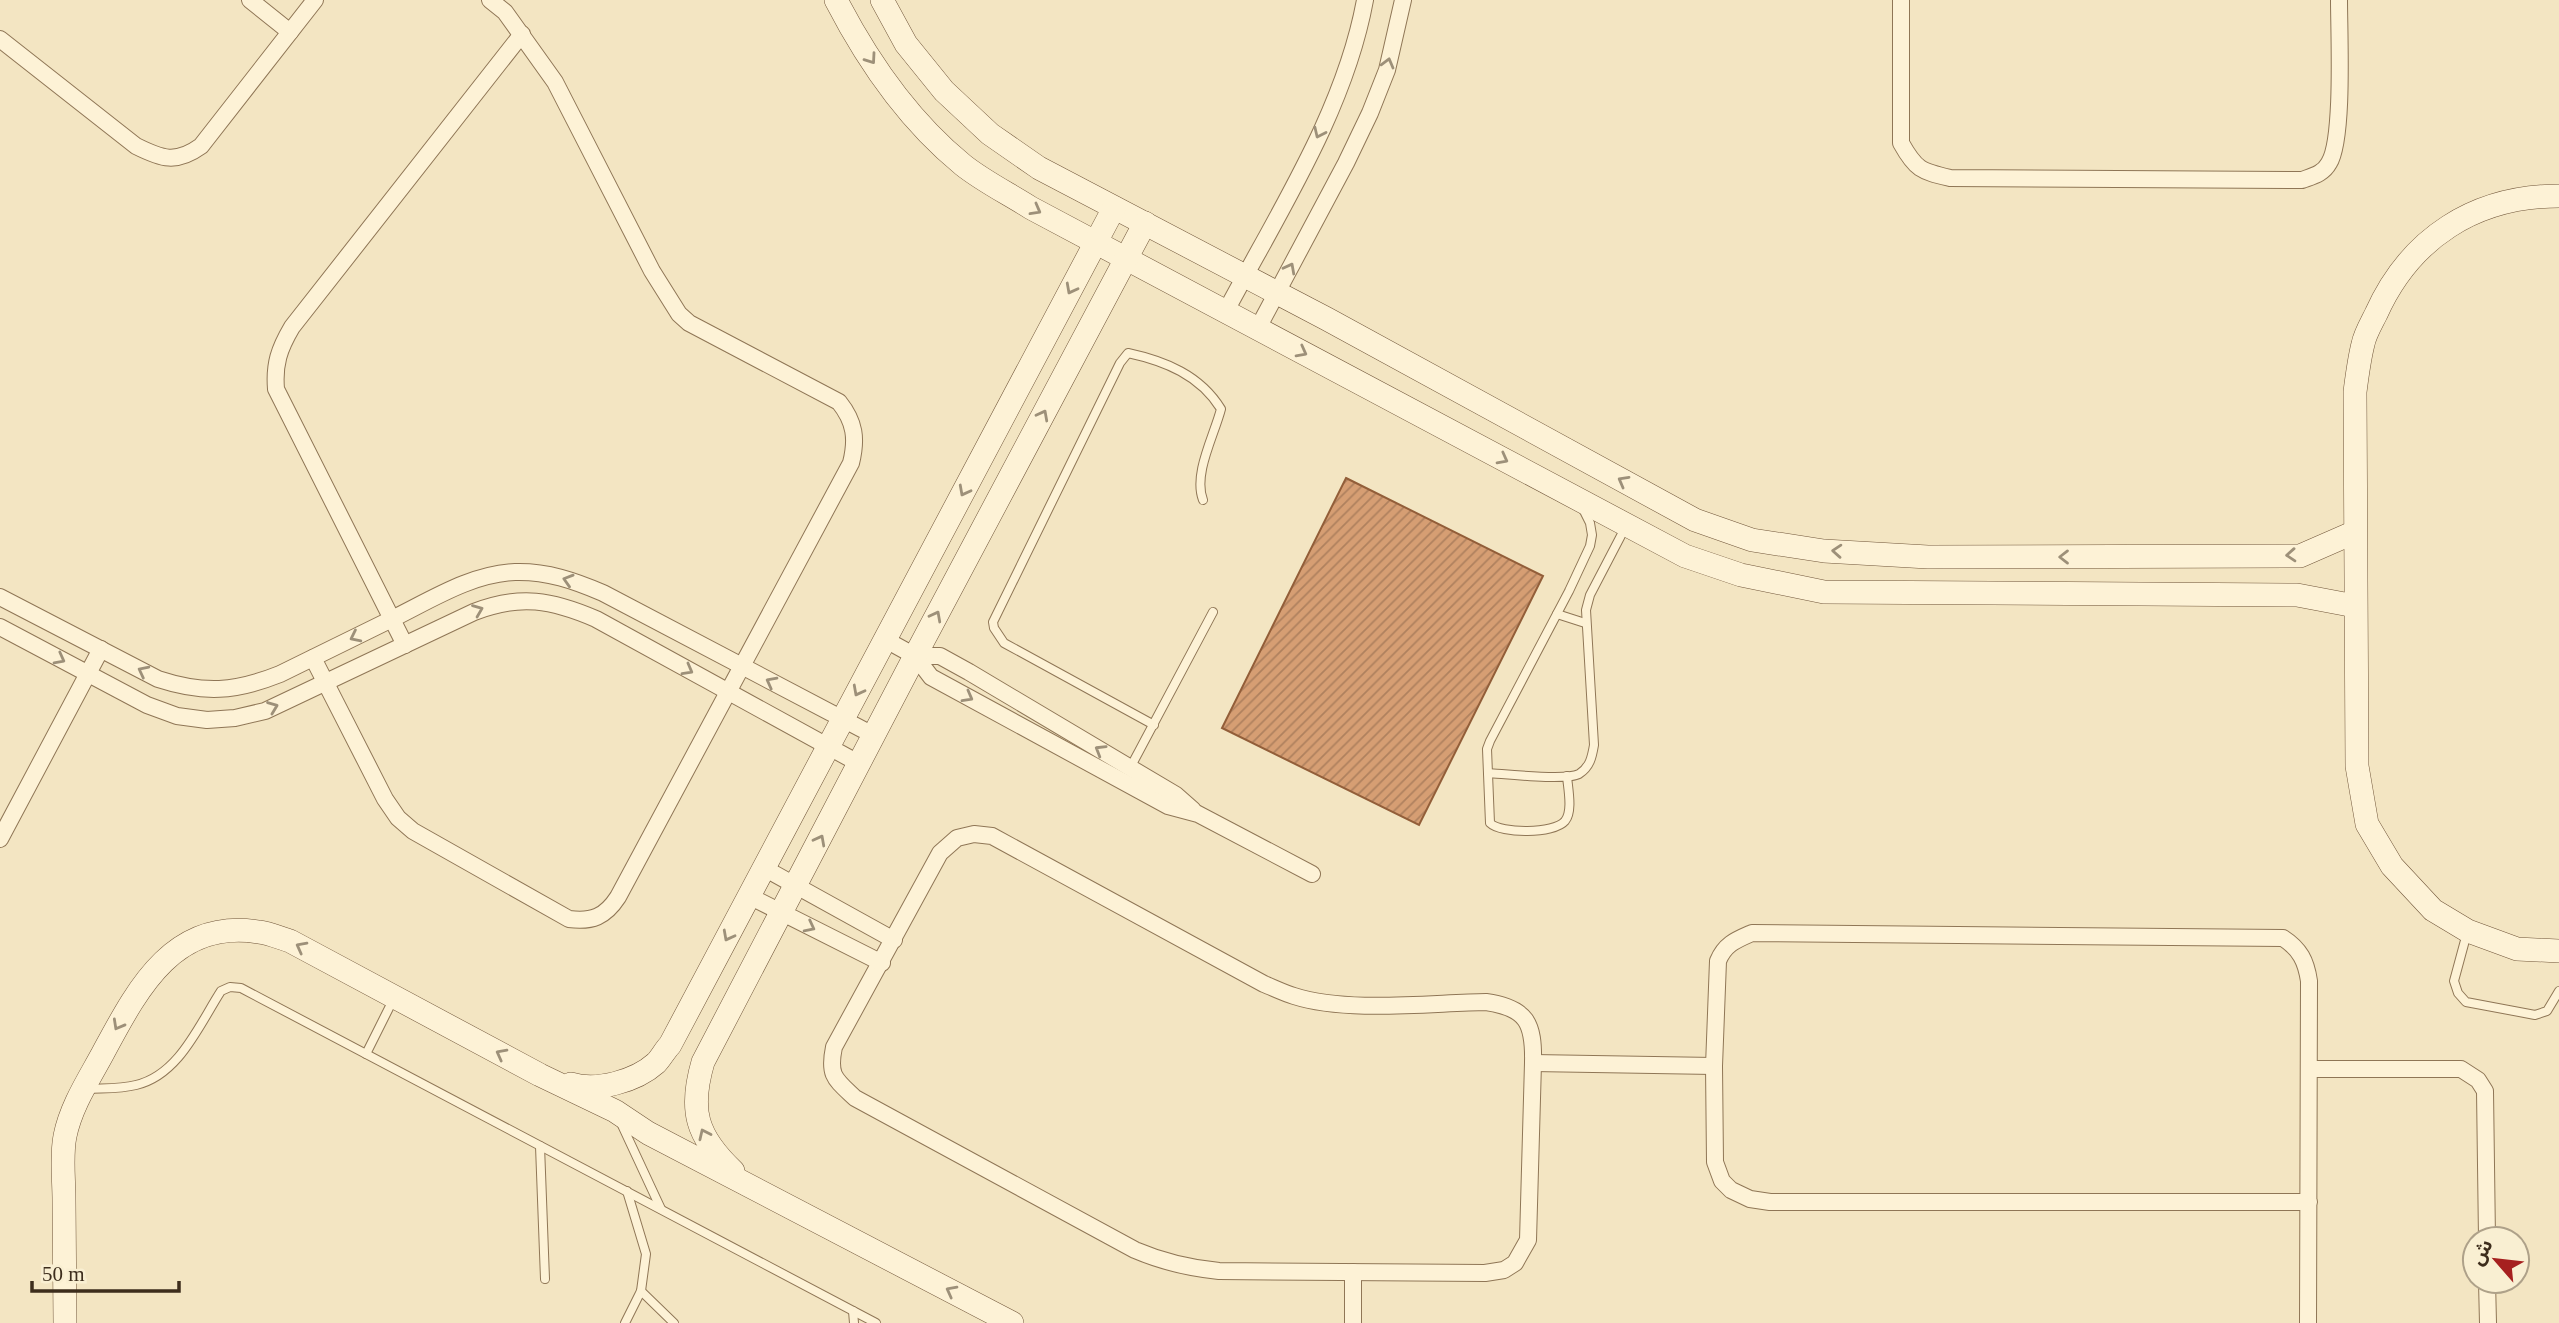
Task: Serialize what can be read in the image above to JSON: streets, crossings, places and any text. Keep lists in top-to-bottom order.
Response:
{
  "scale_bar": "50 m",
  "north": "top left"
}
